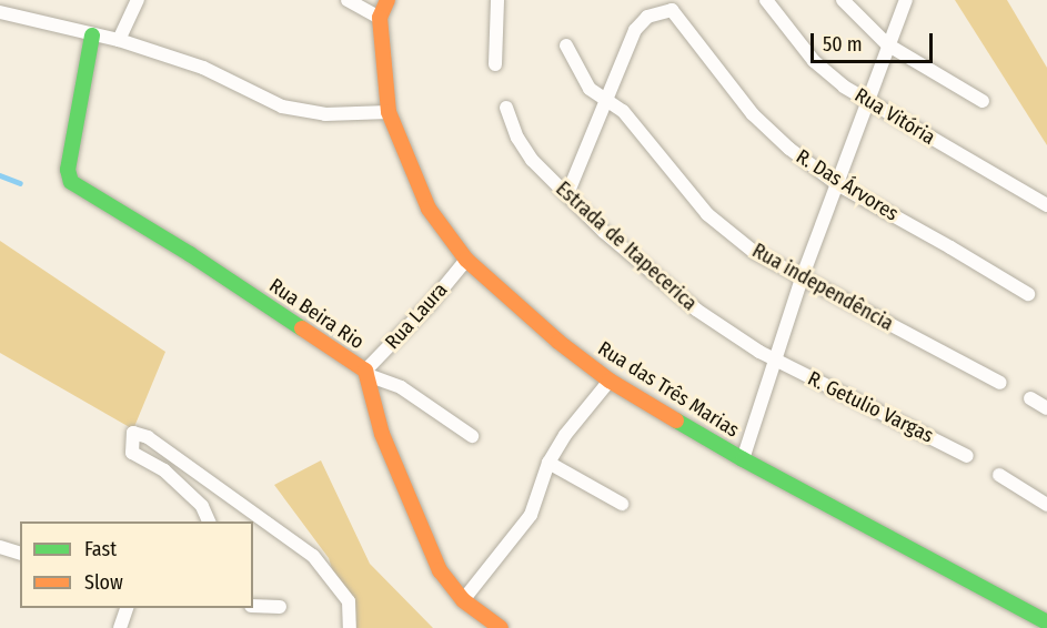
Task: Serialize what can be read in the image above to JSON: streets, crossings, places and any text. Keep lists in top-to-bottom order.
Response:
{
  "streets": {
    "street": [
      "Rua Vitória",
      "R. Das Árvores",
      "Estrada de Itapecerica",
      "Rua independência",
      "Rua Beira Rio",
      "Rua Laura",
      "Rua das Três Marias",
      "R. Getulio Vargas"
    ]
  },
  "crossings": [
    ["R. Das Árvores", "Rua independência"],
    ["Estrada de Itapecerica", "R. Getulio Vargas"],
    ["Rua Beira Rio", "Rua Laura"],
    ["Rua Laura", "Rua das Três Marias"]
  ],
  "legend": ["Fast", "Slow"],
  "scale_bar": "50 m"
}
